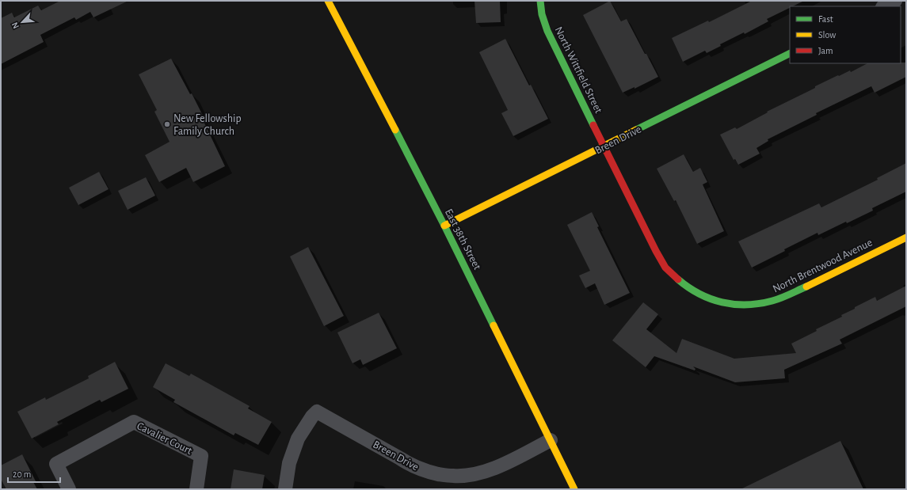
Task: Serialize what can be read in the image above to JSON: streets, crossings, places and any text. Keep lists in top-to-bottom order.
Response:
{
  "streets": {
    "street": [
      "North Wittfield Street",
      "Breen Drive",
      "East 38th Street",
      "North Brentwood Avenue",
      "Cavalier Court"
    ]
  },
  "crossings": [
    ["North Wittfield Street", "Breen Drive"],
    ["North Wittfield Street", "North Brentwood Avenue"],
    ["Breen Drive", "East 38th Street"],
    ["Breen Drive", "North Brentwood Avenue"]
  ],
  "places": ["New Fellowship Family Church"],
  "legend": ["Fast", "Slow", "Jam"],
  "scale_bar": "20 m",
  "north": "bottom left"
}
